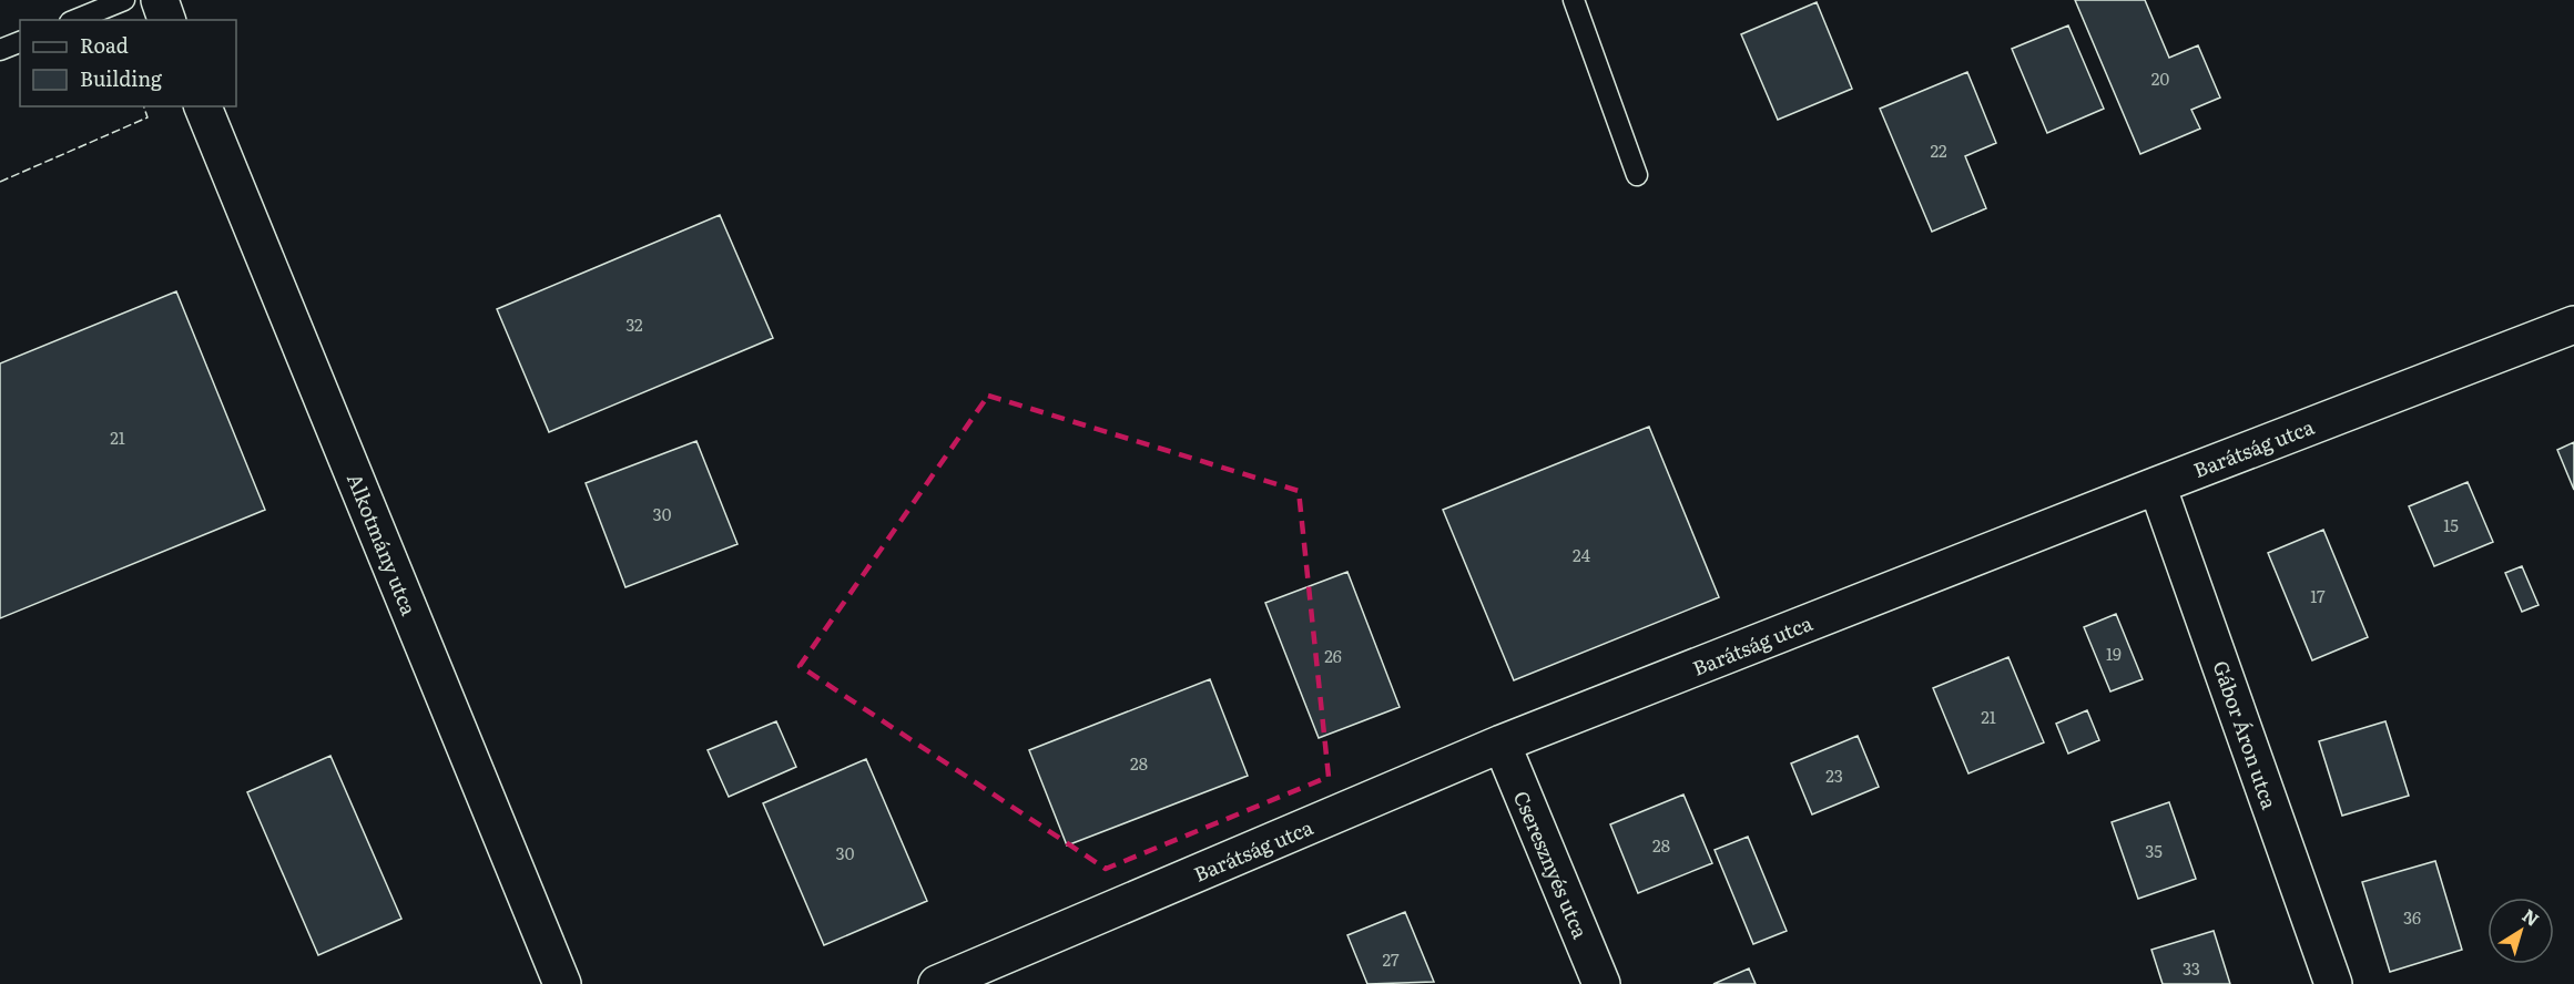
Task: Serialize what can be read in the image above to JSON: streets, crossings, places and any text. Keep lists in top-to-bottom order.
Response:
{
  "streets": {
    "street": [
      "Barátság utca",
      "Alkotmány utca",
      "Gábor Áron utca",
      "Cseresznyés utca"
    ]
  },
  "crossings": [
    ["Barátság utca", "Gábor Áron utca"],
    ["Barátság utca", "Cseresznyés utca"]
  ],
  "house_numbers": [
    "20",
    "22",
    "32",
    "21",
    "30",
    "15",
    "24",
    "17",
    "19",
    "26",
    "21",
    "28",
    "23",
    "28",
    "35",
    "30",
    "36",
    "27",
    "33"
  ],
  "legend": ["Road", "Building"],
  "north": "top right"
}
